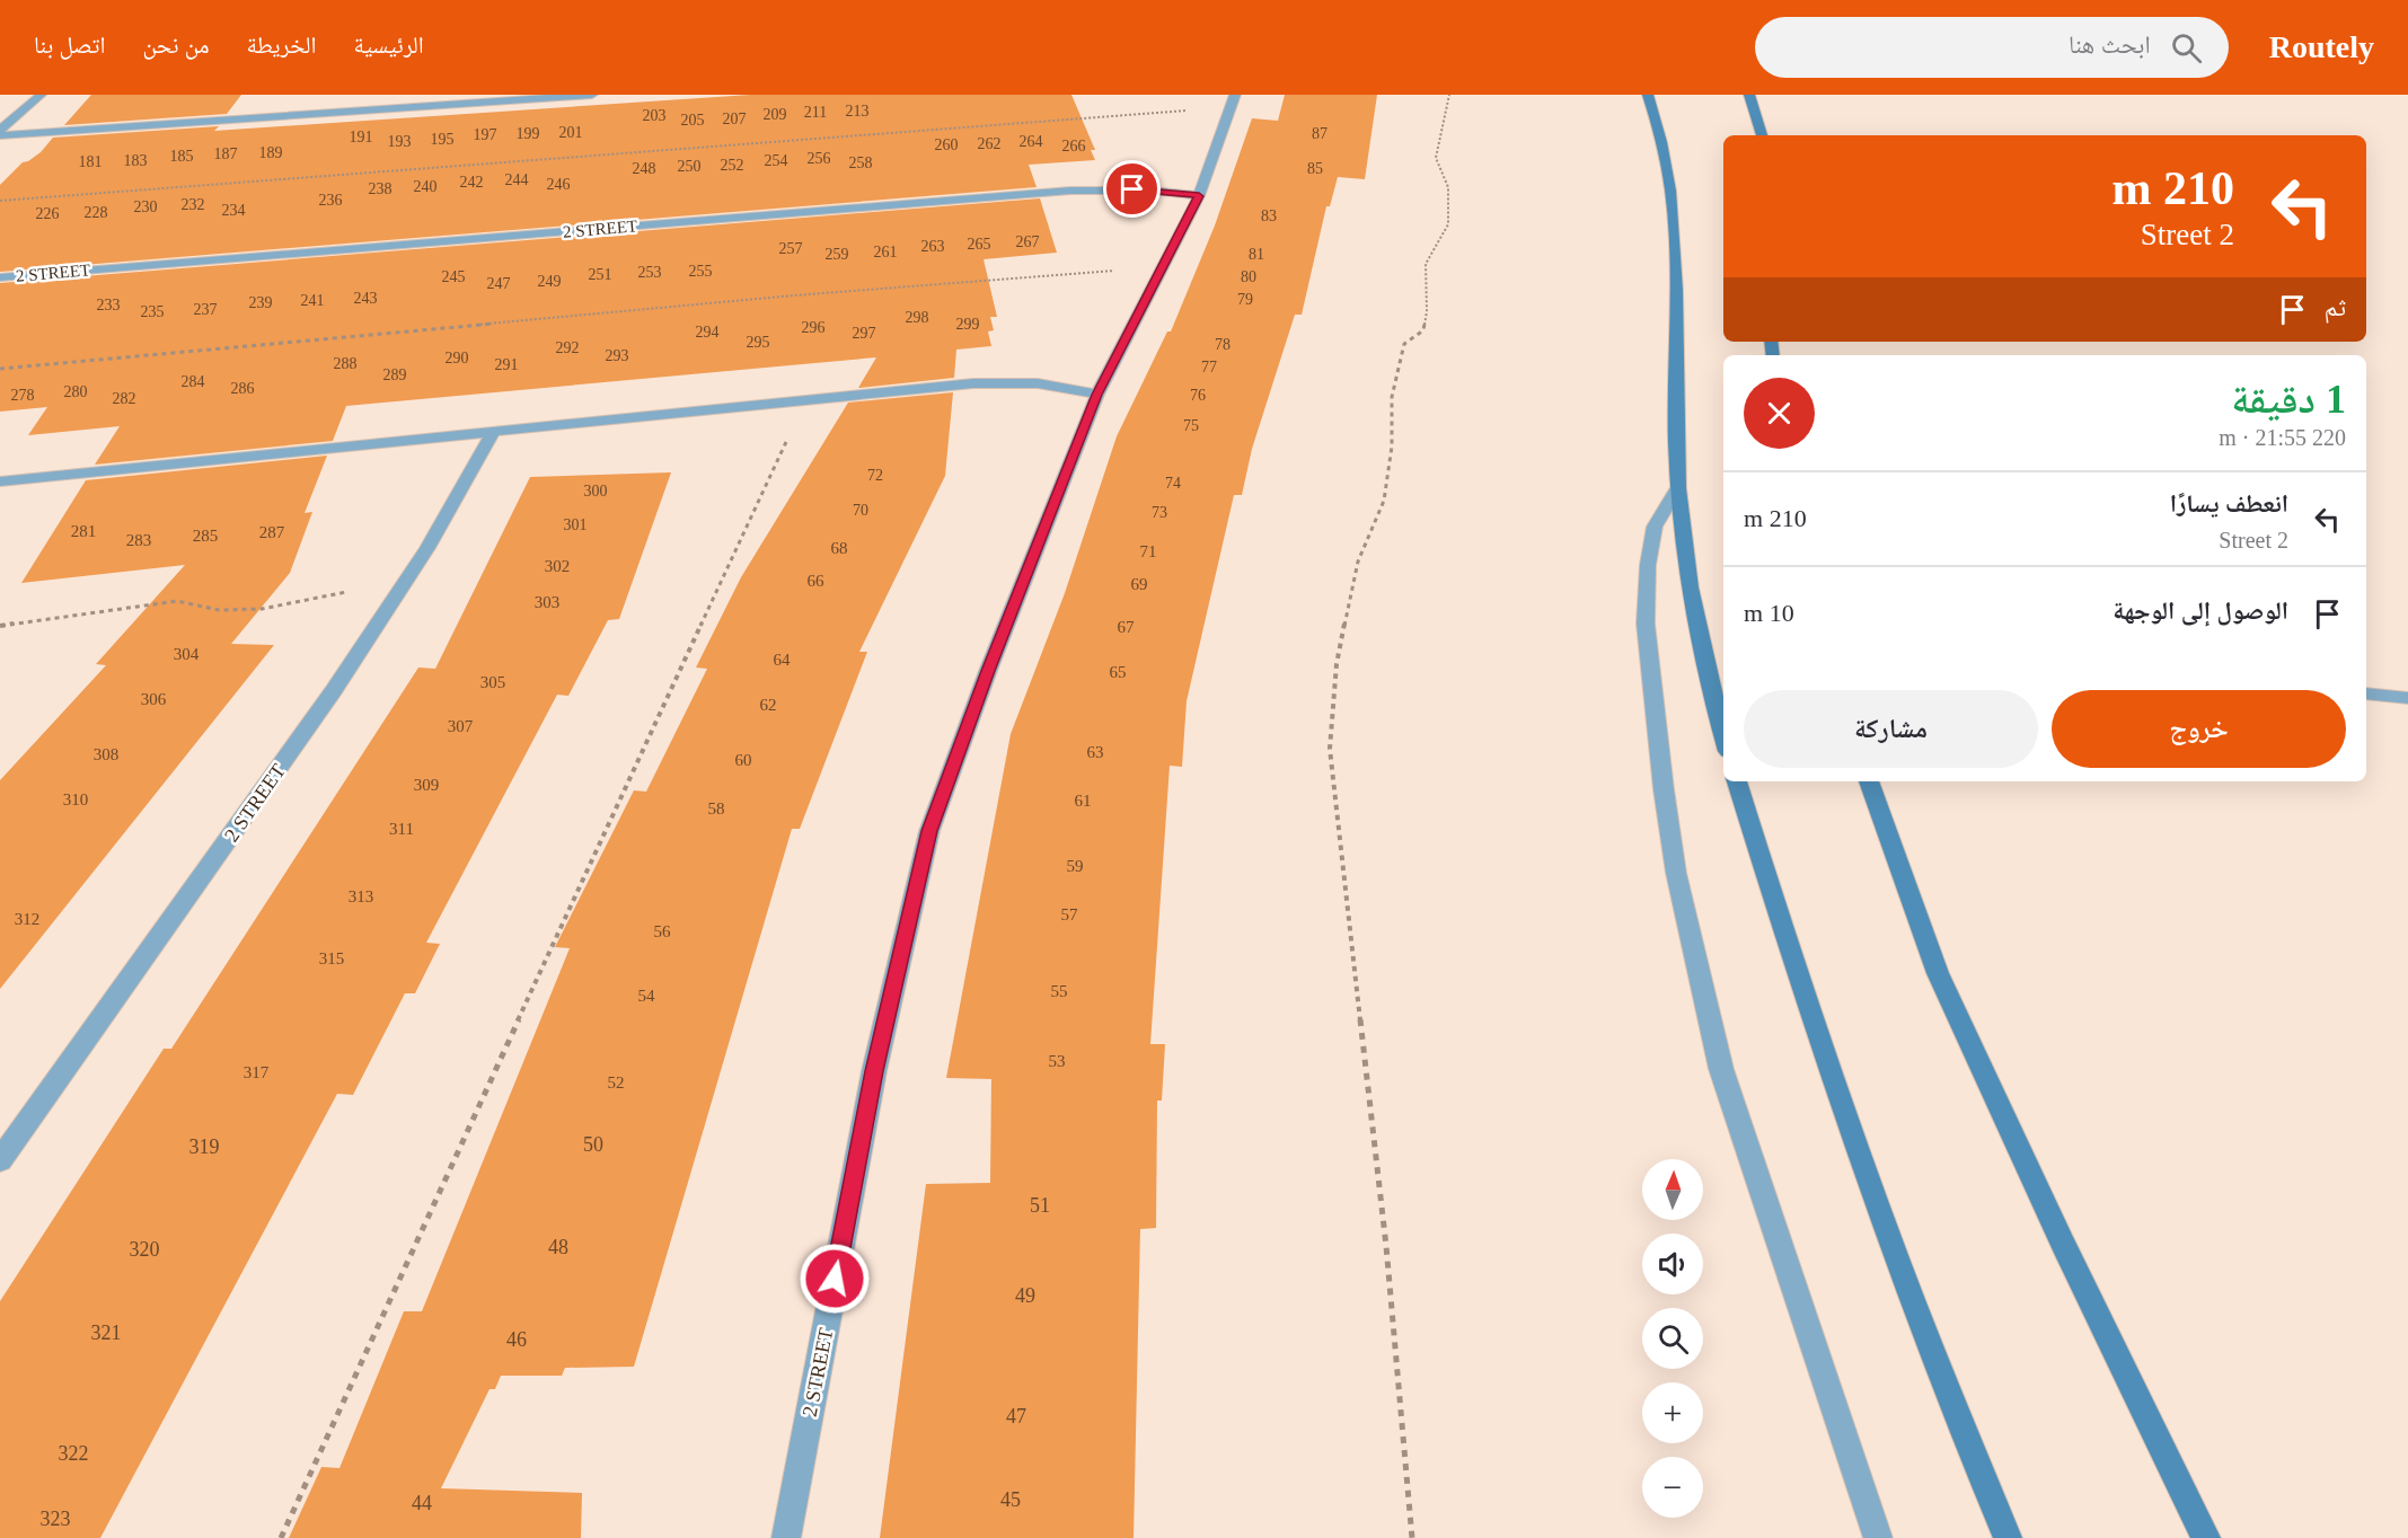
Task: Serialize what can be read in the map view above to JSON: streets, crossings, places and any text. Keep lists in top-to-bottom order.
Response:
{
  "streets": {
    "street": ["2 STREET"]
  },
  "house_numbers": [
    "213",
    "211",
    "209",
    "203",
    "207",
    "205",
    "201",
    "199",
    "87",
    "197",
    "191",
    "195",
    "193",
    "264",
    "262",
    "260",
    "266",
    "189",
    "187",
    "185",
    "256",
    "183",
    "254",
    "181",
    "258",
    "252",
    "250",
    "248",
    "85",
    "244",
    "242",
    "246",
    "240",
    "238",
    "236",
    "232",
    "230",
    "234",
    "228",
    "226",
    "83",
    "267",
    "265",
    "263",
    "257",
    "261",
    "259",
    "81",
    "255",
    "253",
    "251",
    "245",
    "80",
    "249",
    "247",
    "243",
    "79",
    "241",
    "239",
    "233",
    "237",
    "235",
    "298",
    "299",
    "296",
    "294",
    "297",
    "295",
    "78",
    "292",
    "293",
    "290",
    "288",
    "291",
    "77",
    "289",
    "284",
    "286",
    "280",
    "278",
    "76",
    "282",
    "75",
    "72",
    "74",
    "300",
    "70",
    "73",
    "301",
    "281",
    "287",
    "285",
    "283",
    "68",
    "71",
    "302",
    "66",
    "69",
    "303",
    "67",
    "304",
    "64",
    "65",
    "305",
    "306",
    "62",
    "307",
    "63",
    "308",
    "60",
    "309",
    "310",
    "61",
    "58",
    "311",
    "59",
    "313",
    "57",
    "312",
    "56",
    "315",
    "55",
    "54",
    "53",
    "317",
    "52",
    "50",
    "319",
    "51",
    "48",
    "320",
    "49",
    "321",
    "46",
    "47",
    "322",
    "45",
    "44",
    "323"
  ],
  "north": "top",
  "page": {
    "header": "Routely",
    "search": "ابحث هنا",
    "nav": [
      "الرئيسية",
      "الخريطة",
      "من نحن",
      "اتصل بنا"
    ],
    "turn": ["210 m", "2 Street"],
    "then": "ثم",
    "heading": ["1 دقيقة", "220 m · 21:55"],
    "list": [
      {
        "name": "انعطف يسارًا",
        "note": "2 Street",
        "value": "210 m"
      },
      {
        "name": "الوصول إلى الوجهة",
        "value": "10 m"
      }
    ],
    "buttons": ["خروج", "مشاركة"],
    "map_buttons": ["+", "−"]
  }
}
